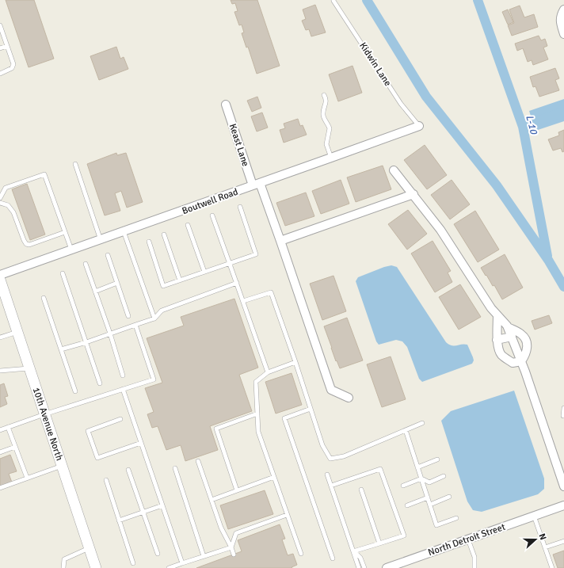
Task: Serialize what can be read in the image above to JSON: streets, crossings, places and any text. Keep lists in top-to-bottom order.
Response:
{
  "streets": {
    "street": [
      "Keast Lane",
      "Boutwell Road",
      "10th Avenue North",
      "North Detroit Street"
    ],
    "lane": ["Kidwin Lane"]
  },
  "crossings": [
    ["Kidwin Lane", "Boutwell Road"],
    ["Keast Lane", "Boutwell Road"]
  ],
  "water": ["L-10"],
  "north": "right"
}
